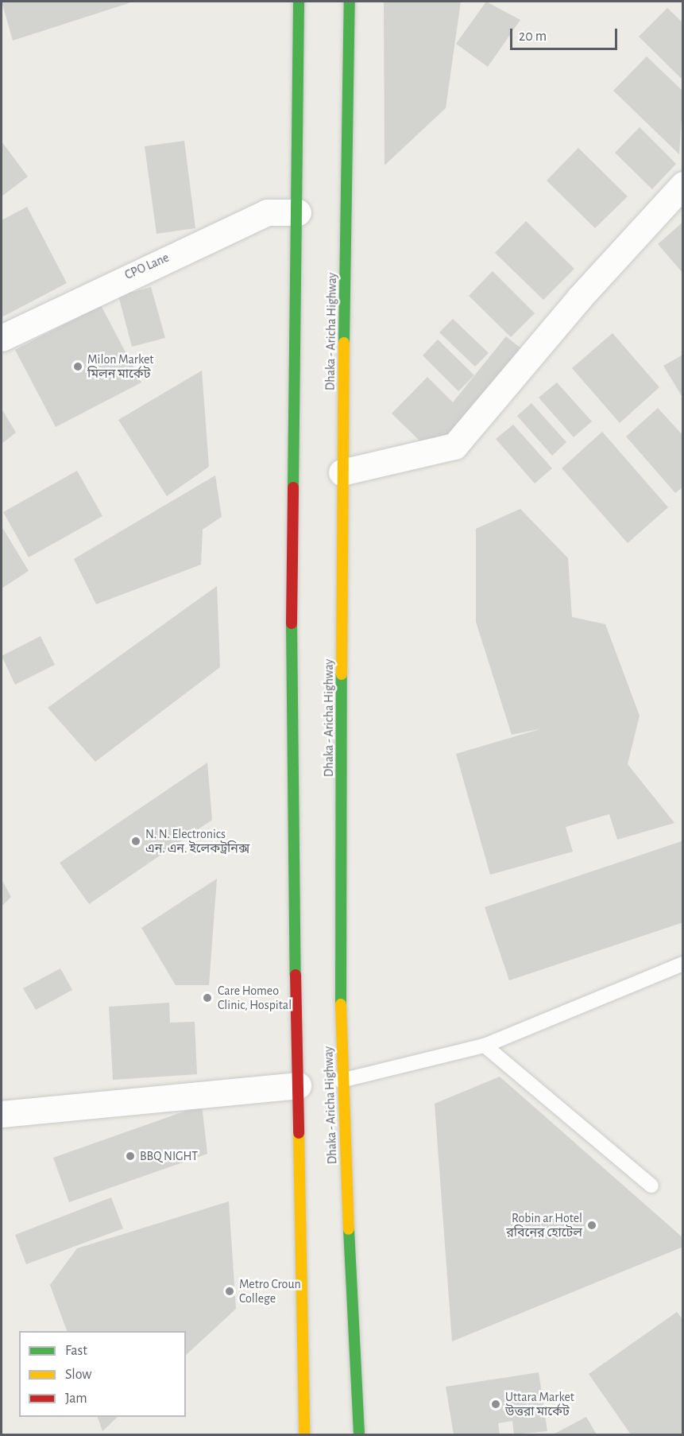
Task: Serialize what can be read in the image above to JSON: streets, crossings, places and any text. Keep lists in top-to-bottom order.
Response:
{
  "streets": {
    "highway": ["Dhaka - Aricha Highway"],
    "street": ["CPO Lane"]
  },
  "places": [
    "Milon Market মিলন মার্কেট",
    "N. N. Electronics এন. এন. ইলেকট্রনিক্স",
    "Care Homeo Clinic, Hospital",
    "BBQ NIGHT",
    "Robin ar Hotel রবিনের হোটেল",
    "Metro Croun College",
    "Uttara Market উত্তরা মার্কেট"
  ],
  "legend": ["Fast", "Slow", "Jam"],
  "scale_bar": "20 m"
}
